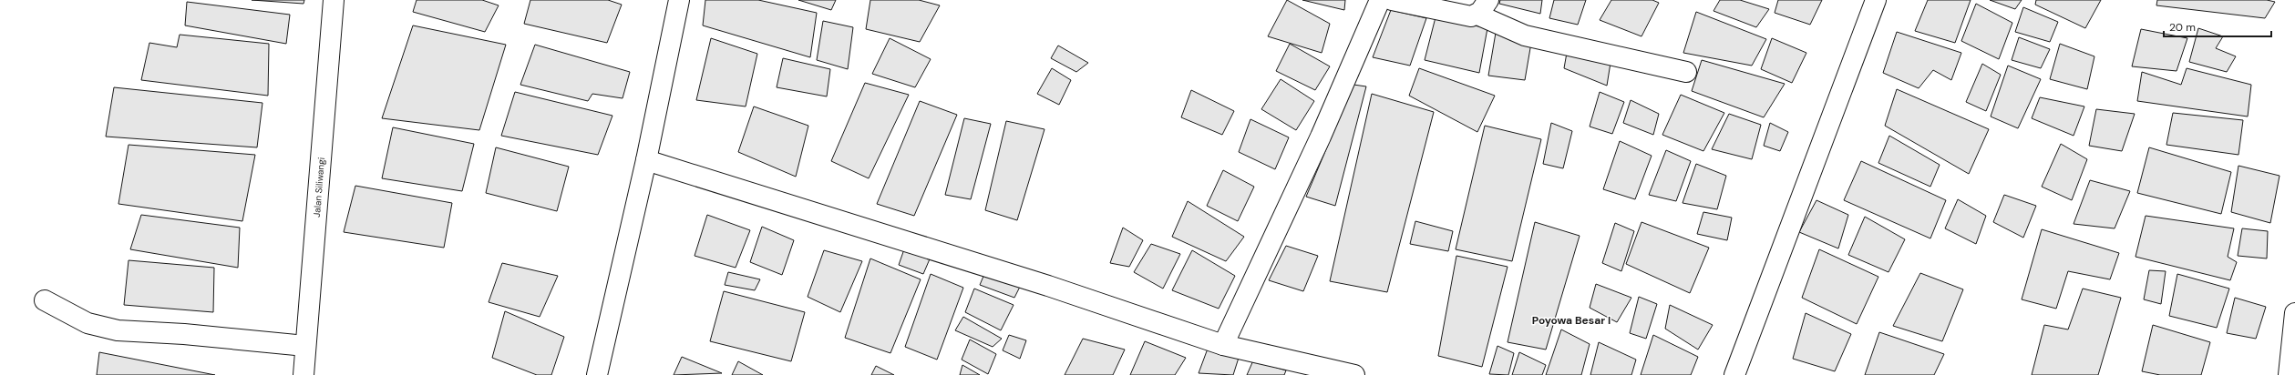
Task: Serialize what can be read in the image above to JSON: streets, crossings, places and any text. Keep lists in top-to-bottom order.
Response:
{
  "streets": {
    "street": ["Jalan Siliwangi"]
  },
  "districts": ["Poyowa Besar I"],
  "scale_bar": "20 m"
}
